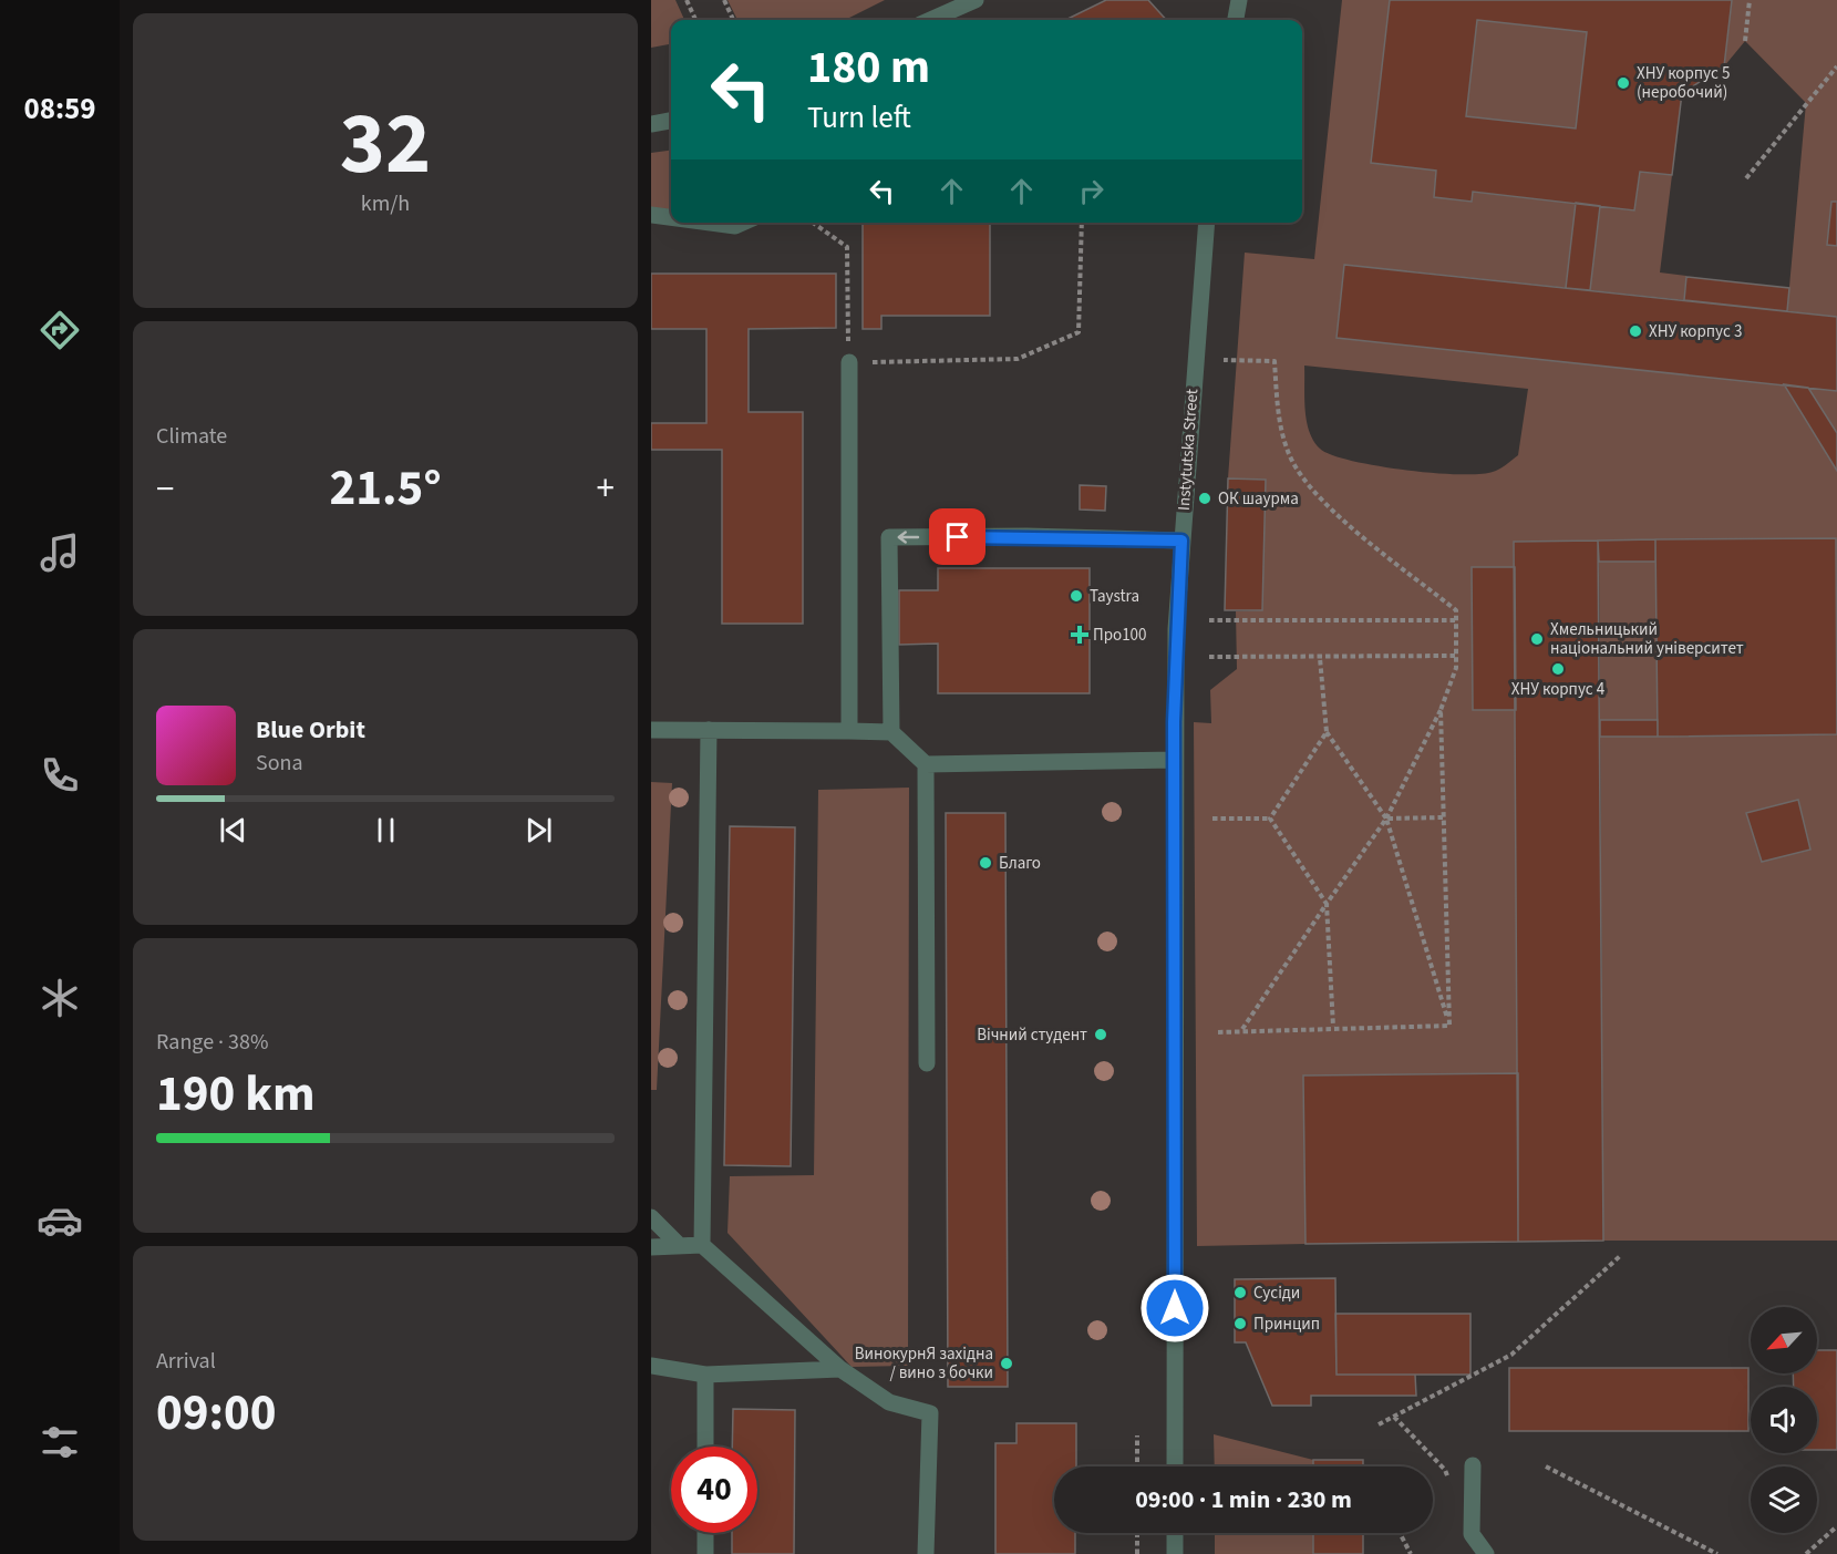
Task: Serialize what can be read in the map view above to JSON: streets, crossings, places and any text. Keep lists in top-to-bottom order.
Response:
{
  "streets": {
    "street": ["Instytutska Street"]
  },
  "places": {
    "other": [
      "ХНУ корпус 5 (неробочий)",
      "ХНУ корпус 3",
      "ОК шаурма",
      "Taystra",
      "Хмельницький національний університет",
      "ХНУ корпус 4",
      "Благо",
      "Вічний студент",
      "Сусіди",
      "Принцип",
      "ВинокурнЯ західна / вино з бочки"
    ],
    "health": ["Про100"]
  },
  "north": "bottom left",
  "page": {
    "tabs": "08:59",
    "tile": [
      ["32", "km/h"],
      "Climate",
      ["Range · 38%", "190 km"],
      ["Arrival", "09:00"]
    ],
    "turn": ["180 m", "Turn left"],
    "heat": ["−", "21.5°", "+"],
    "song": ["Blue Orbit", "Sona"],
    "limit": "40",
    "trip": "09:00 · 1 min · 230 m"
  }
}
